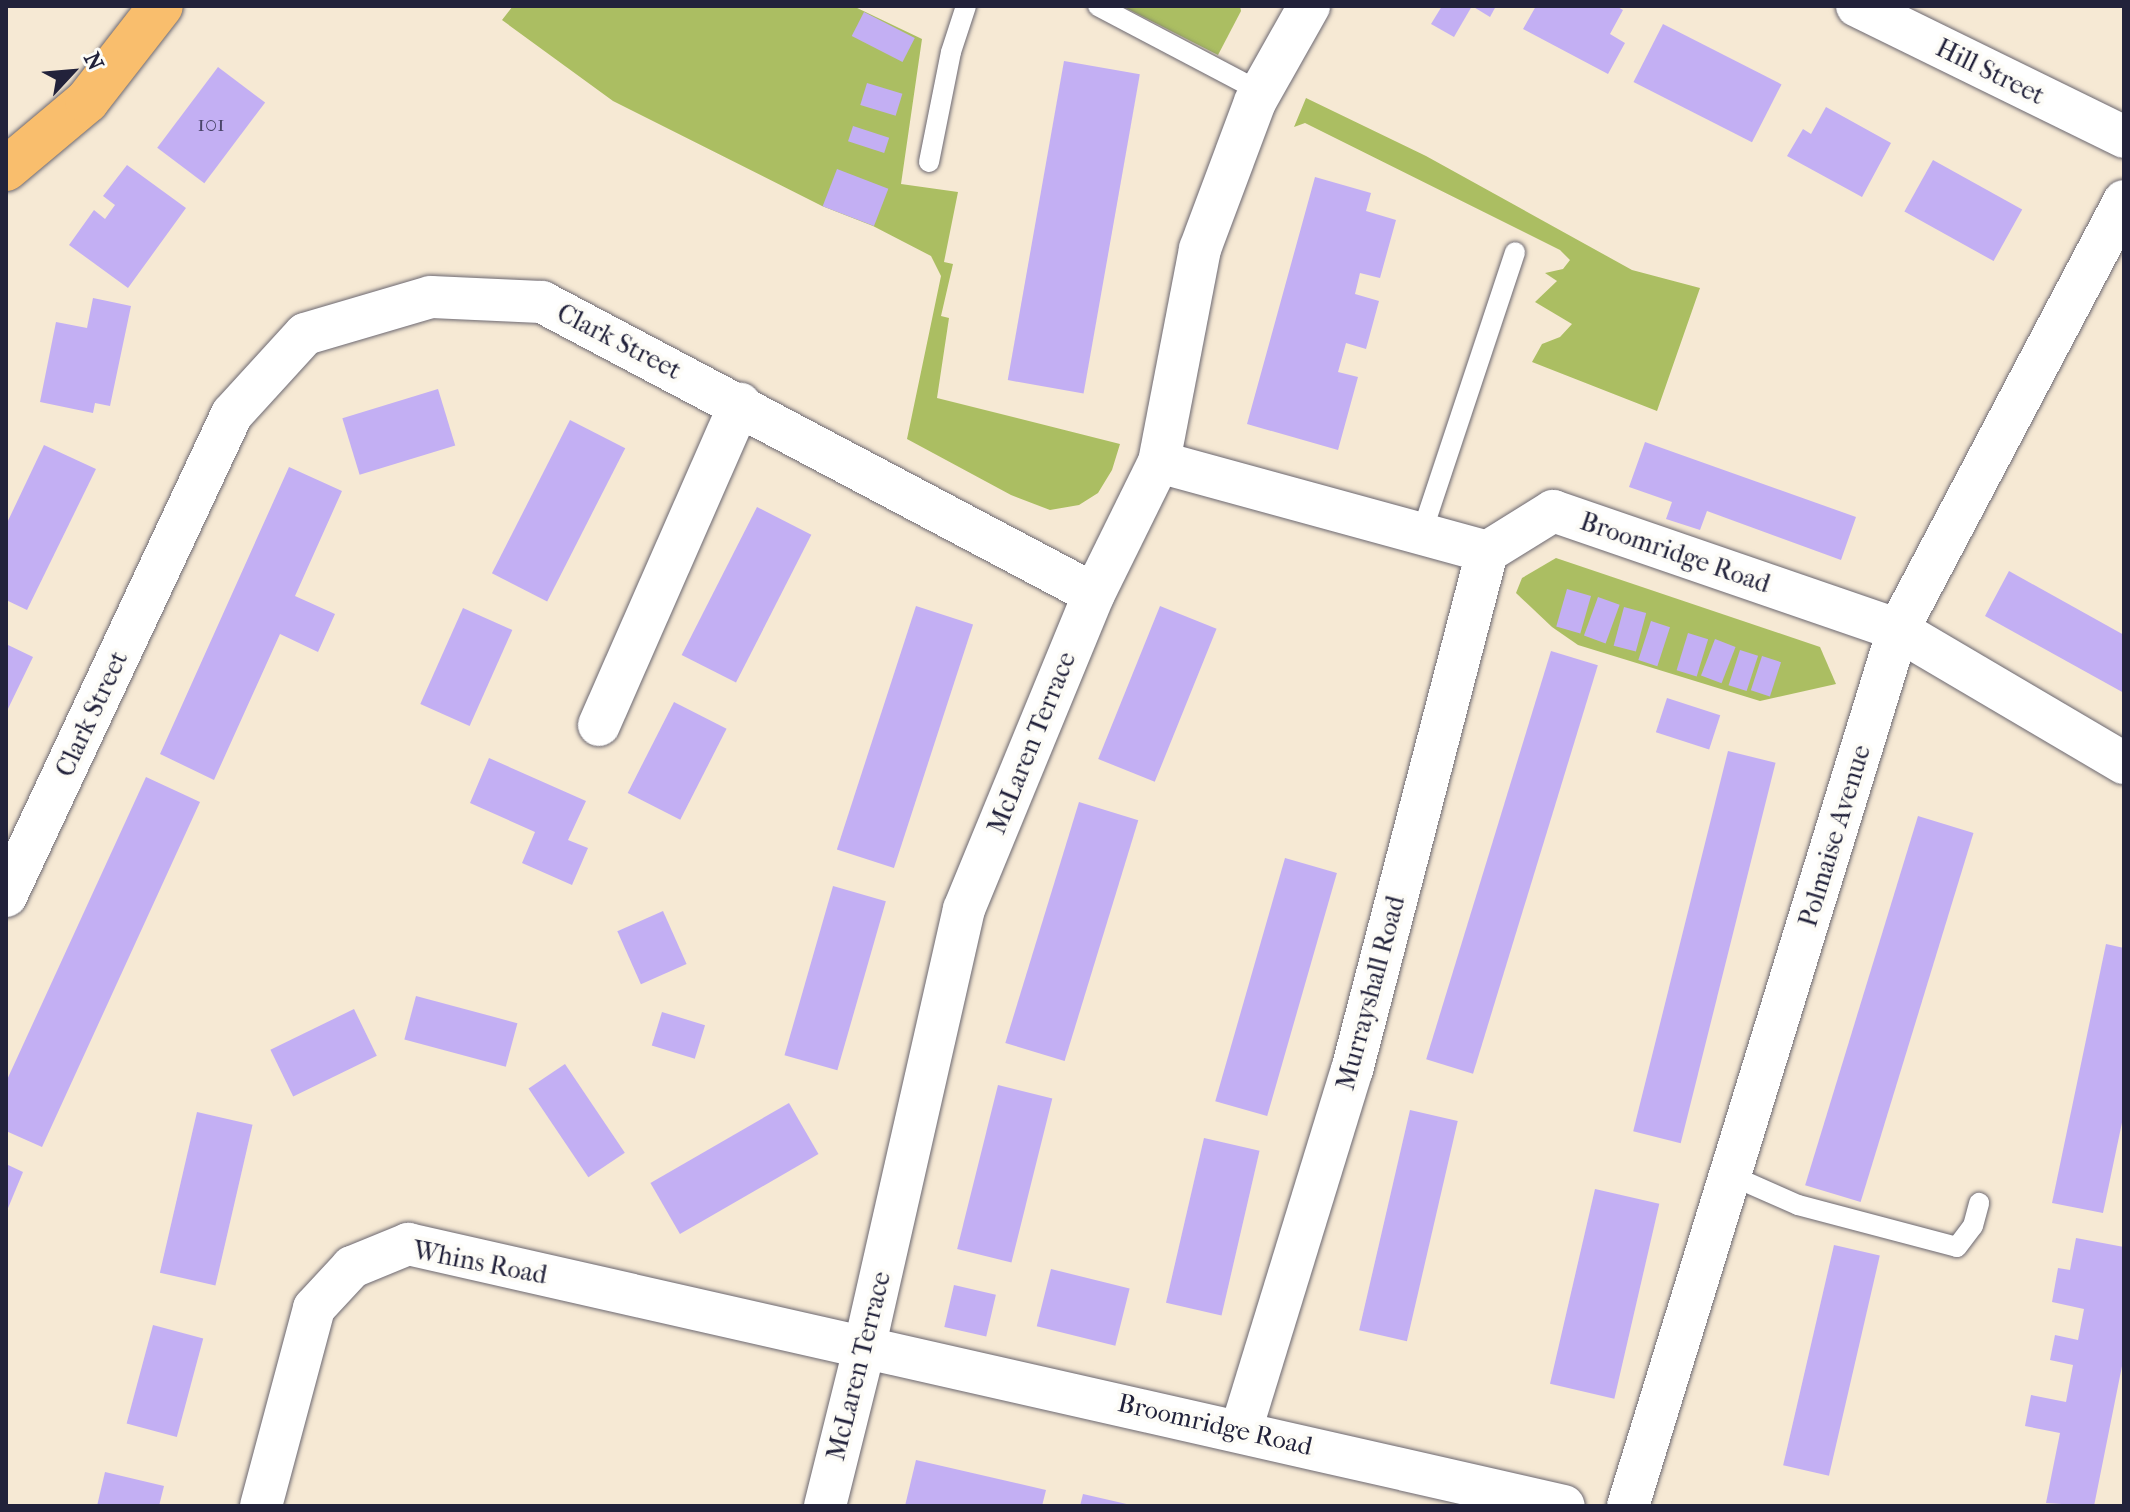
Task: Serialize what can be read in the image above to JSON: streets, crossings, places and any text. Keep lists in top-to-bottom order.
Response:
{
  "streets": {
    "street": [
      "Hill Street",
      "Clark Street",
      "Broomridge Road",
      "McLaren Terrace",
      "Polmaise Avenue",
      "Murrayshall Road",
      "Whins Road"
    ]
  },
  "crossings": [
    ["Clark Street", "McLaren Terrace"],
    ["Broomridge Road", "McLaren Terrace"],
    ["Broomridge Road", "Polmaise Avenue"],
    ["Broomridge Road", "Murrayshall Road"],
    ["Broomridge Road", "Whins Road"],
    ["McLaren Terrace", "Whins Road"]
  ],
  "house_numbers": ["101"],
  "north": "top right"
}
